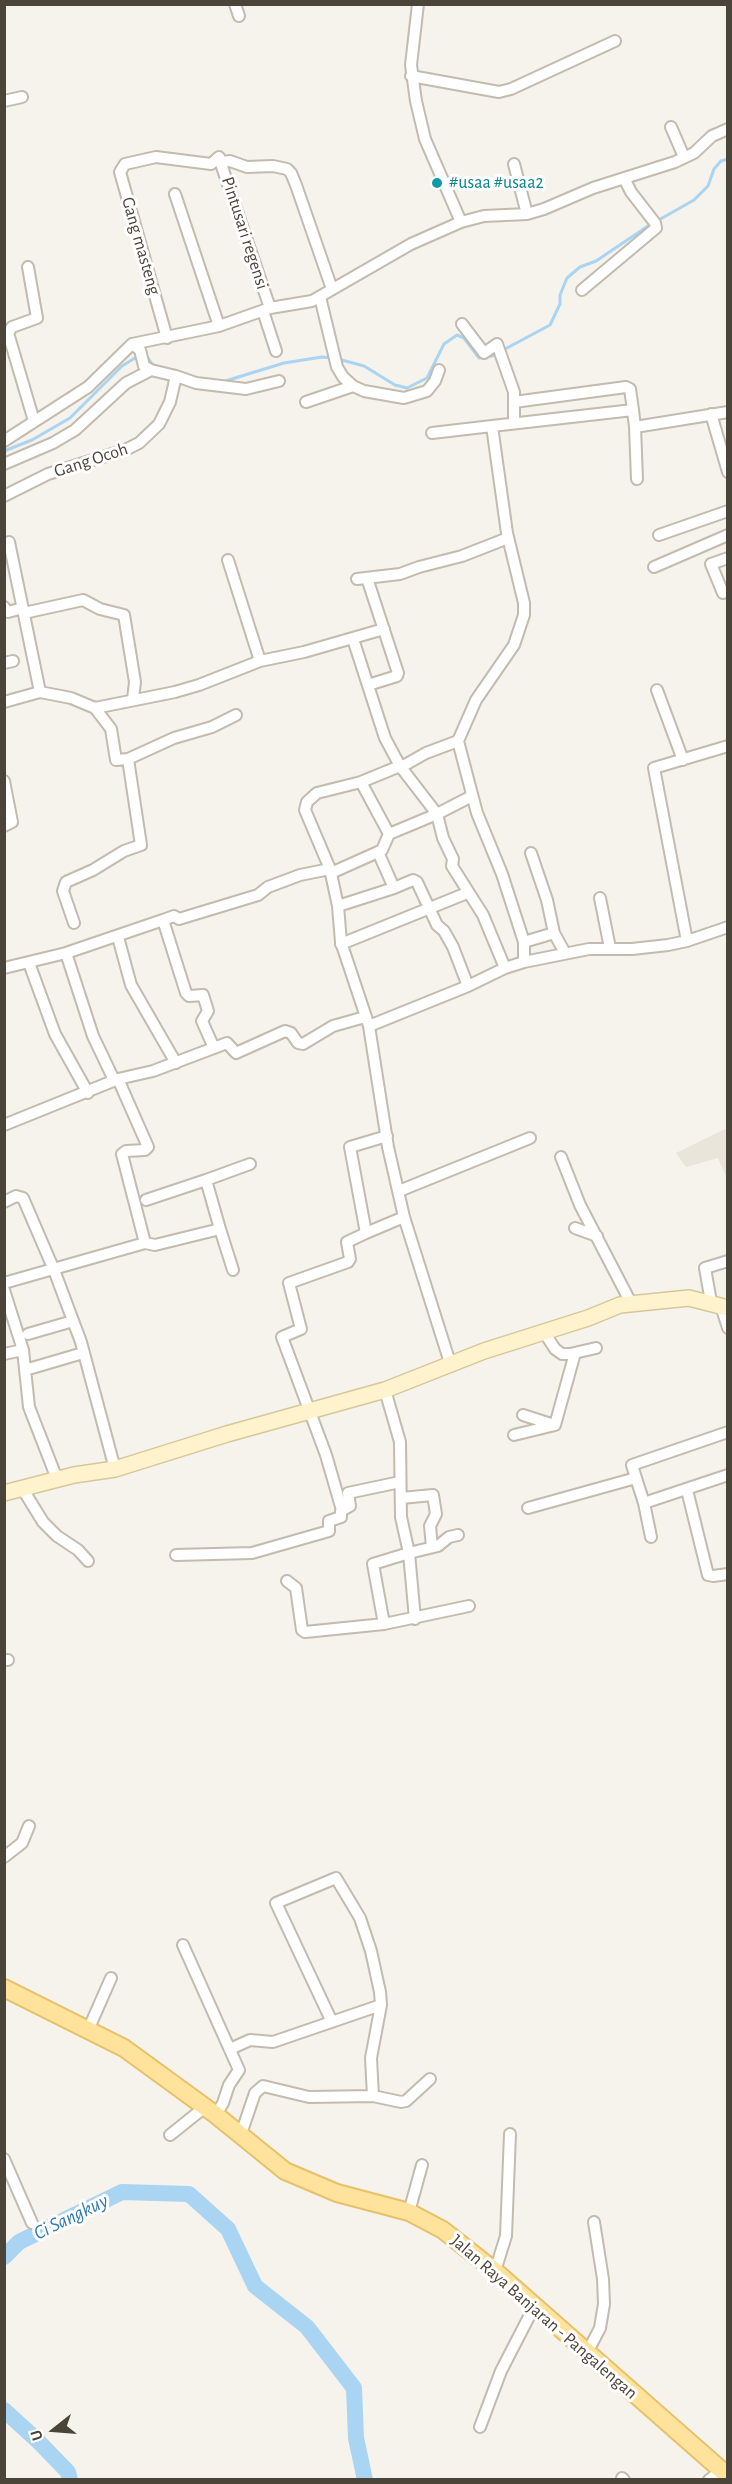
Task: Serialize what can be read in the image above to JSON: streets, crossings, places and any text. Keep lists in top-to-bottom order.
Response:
{
  "streets": {
    "main road": ["Jalan Raya Banjaran - Pangalengan"],
    "street": ["Pintusari regensi", "Gang masteng", "Gang Ocoh"]
  },
  "crossings": [
    ["Pintusari regensi", "Gang masteng"]
  ],
  "water": ["Ci Sangkuy"],
  "places": ["#usaa #usaa2"],
  "north": "left"
}
